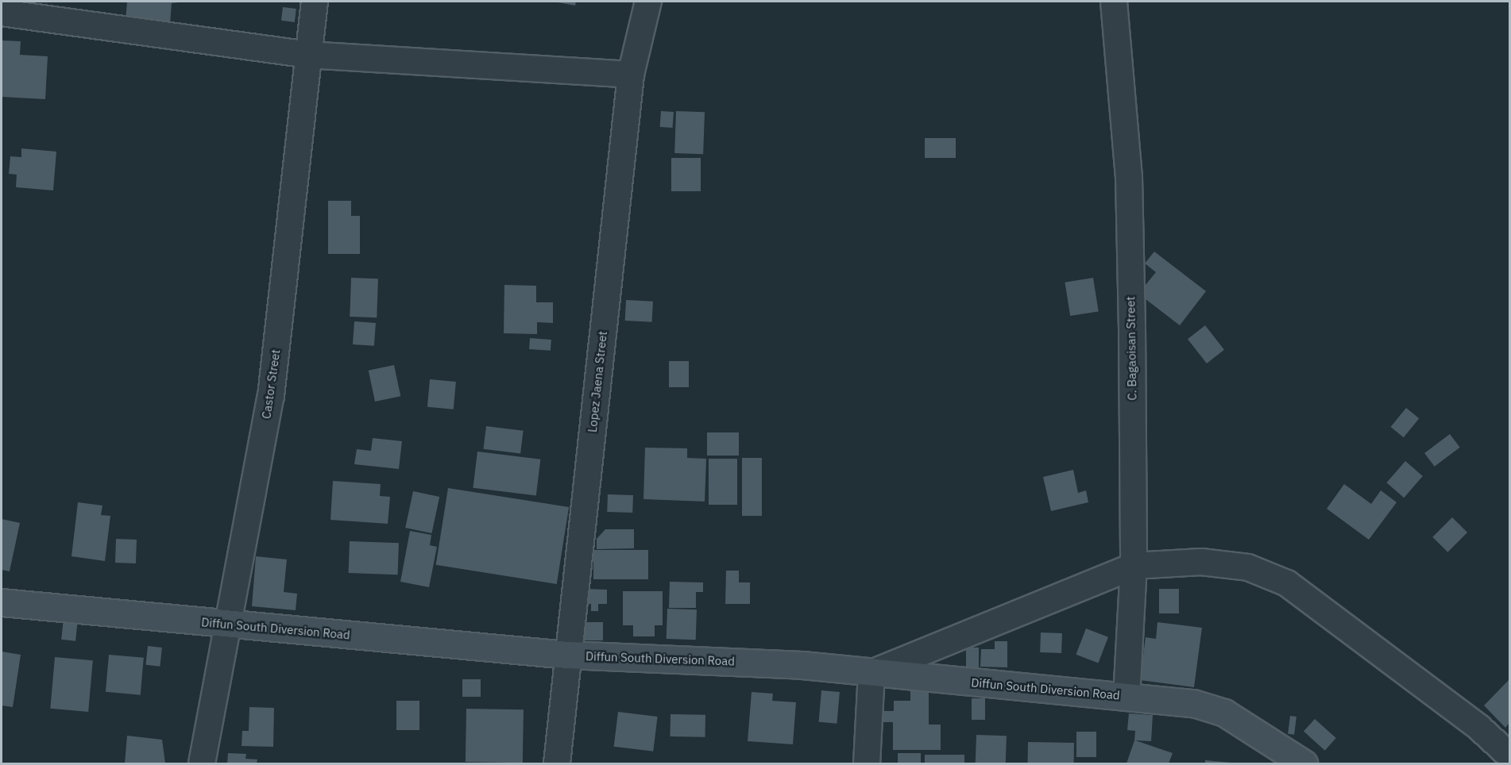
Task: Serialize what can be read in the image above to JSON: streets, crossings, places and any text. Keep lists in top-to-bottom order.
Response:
{
  "streets": {
    "street": [
      "C. Bagaoisan Street",
      "Lopez Jaena Street",
      "Castor Street",
      "Diffun South Diversion Road"
    ]
  },
  "crossings": [
    ["C. Bagaoisan Street", "Diffun South Diversion Road"],
    ["Lopez Jaena Street", "Diffun South Diversion Road"],
    ["Castor Street", "Diffun South Diversion Road"]
  ]
}
